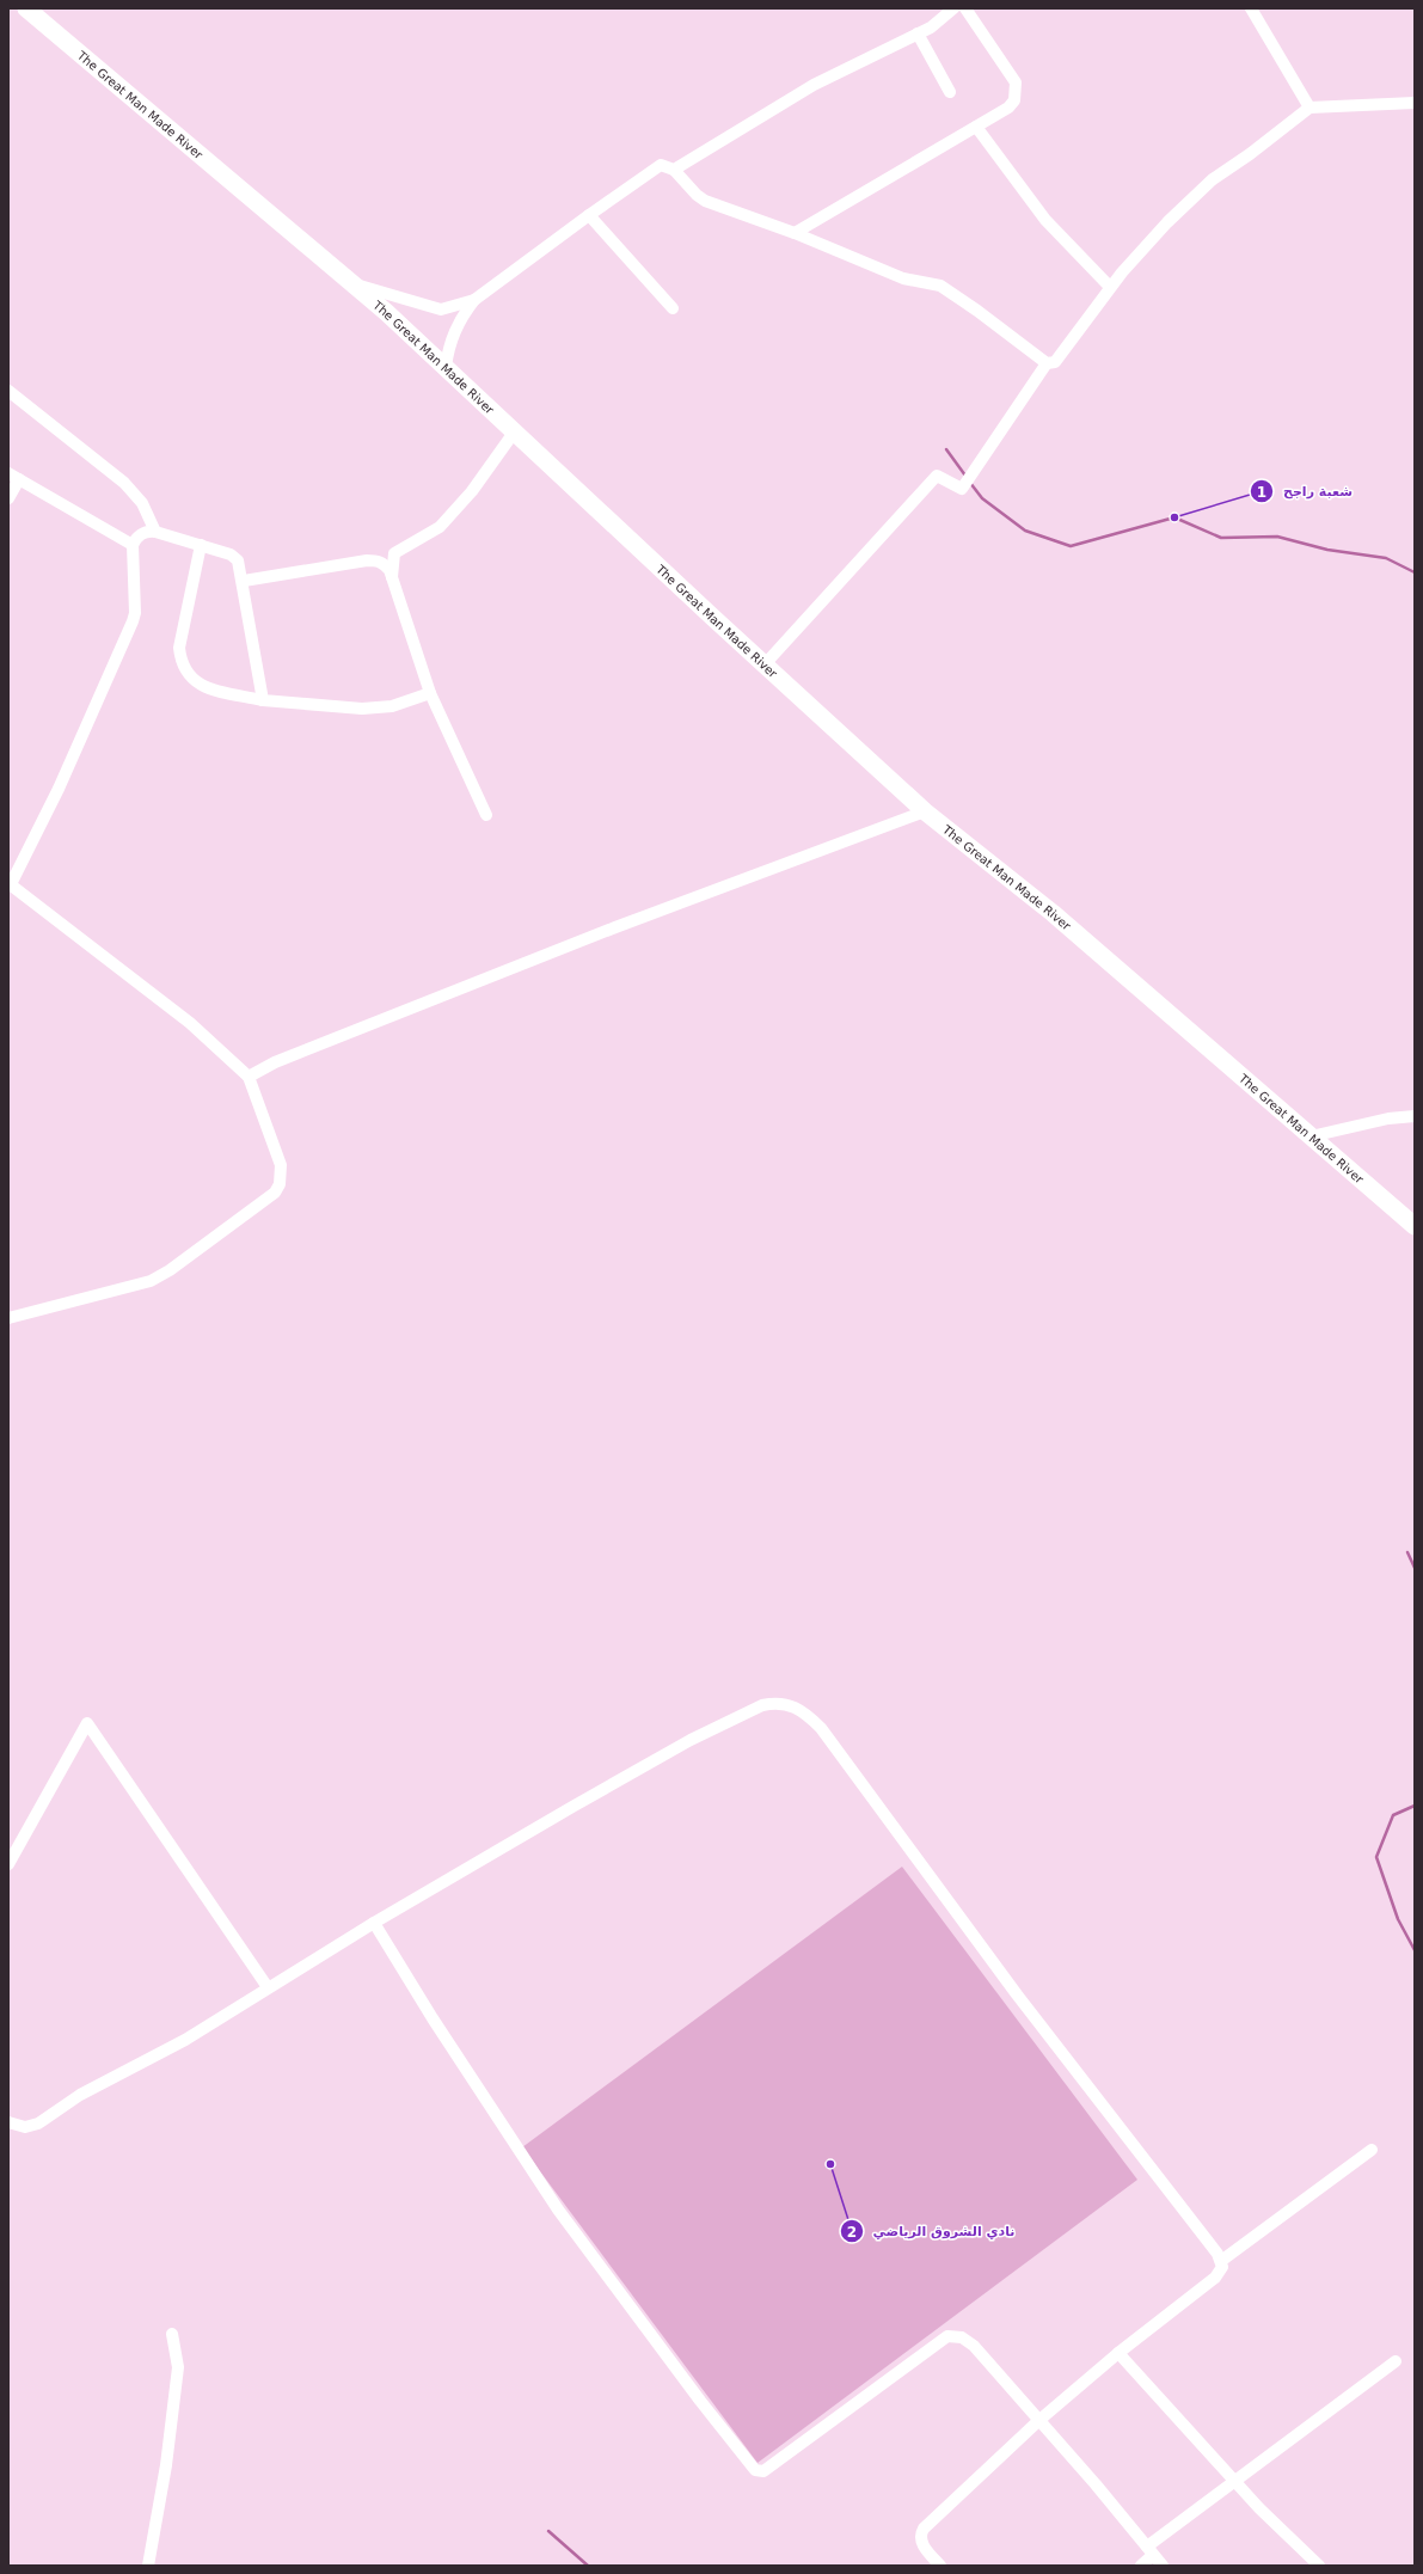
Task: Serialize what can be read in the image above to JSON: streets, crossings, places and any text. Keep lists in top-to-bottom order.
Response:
{
  "streets": {
    "main road": ["The Great Man Made River"]
  },
  "places": ["شعبة راجح", "نادي الشروق الرياضي"]
}
